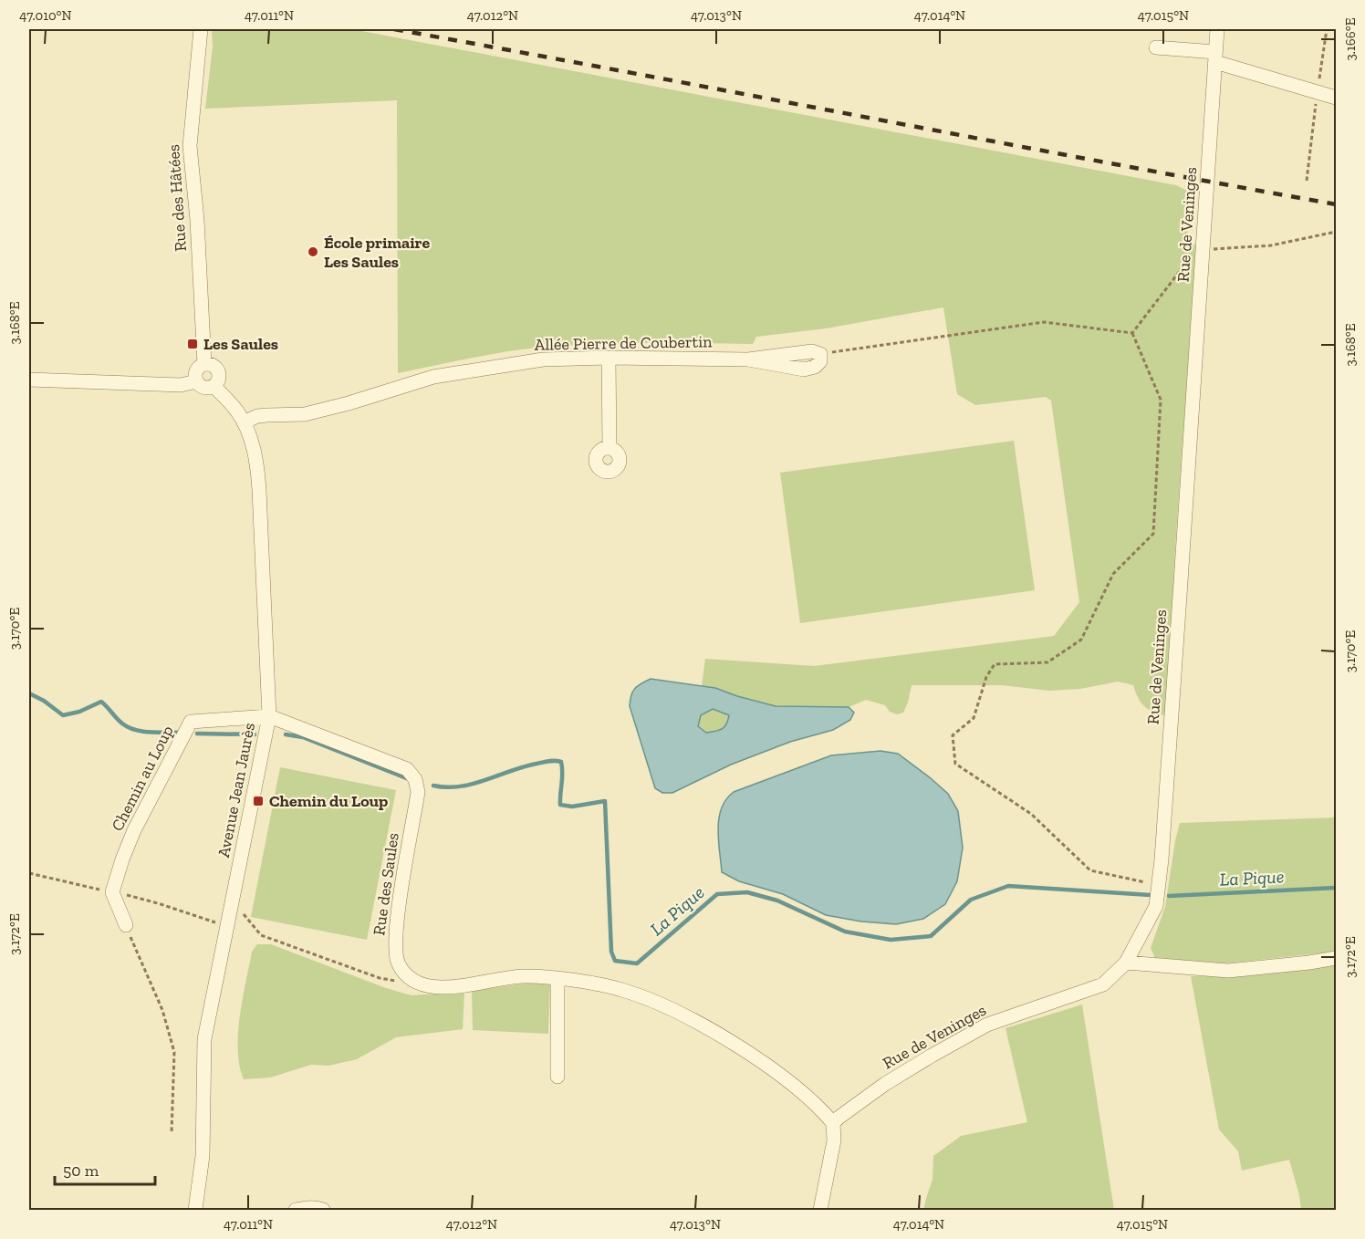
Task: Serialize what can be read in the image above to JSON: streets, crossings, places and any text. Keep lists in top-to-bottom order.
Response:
{
  "streets": {
    "street": [
      "Rue des Hâtées",
      "Rue de Veninges",
      "Allée Pierre de Coubertin",
      "Chemin au Loup",
      "Avenue Jean Jaurès",
      "Rue des Saules"
    ]
  },
  "crossings": [
    ["Rue des Hâtées", "Avenue Jean Jaurès"],
    ["Allée Pierre de Coubertin", "Avenue Jean Jaurès"],
    ["Chemin au Loup", "Avenue Jean Jaurès"],
    ["Chemin au Loup", "Rue des Saules"],
    ["Avenue Jean Jaurès", "Rue des Saules"]
  ],
  "water": ["La Pique"],
  "places": {
    "other": ["École primaire Les Saules"],
    "transit": ["Les Saules", "Chemin du Loup"]
  },
  "scale_bar": "50 m",
  "coordinates": [
    "47.010°N",
    "47.011°N",
    "47.012°N",
    "47.013°N",
    "47.014°N",
    "47.015°N",
    "3.166°E",
    "3.168°E",
    "3.170°E",
    "3.172°E"
  ]
}
